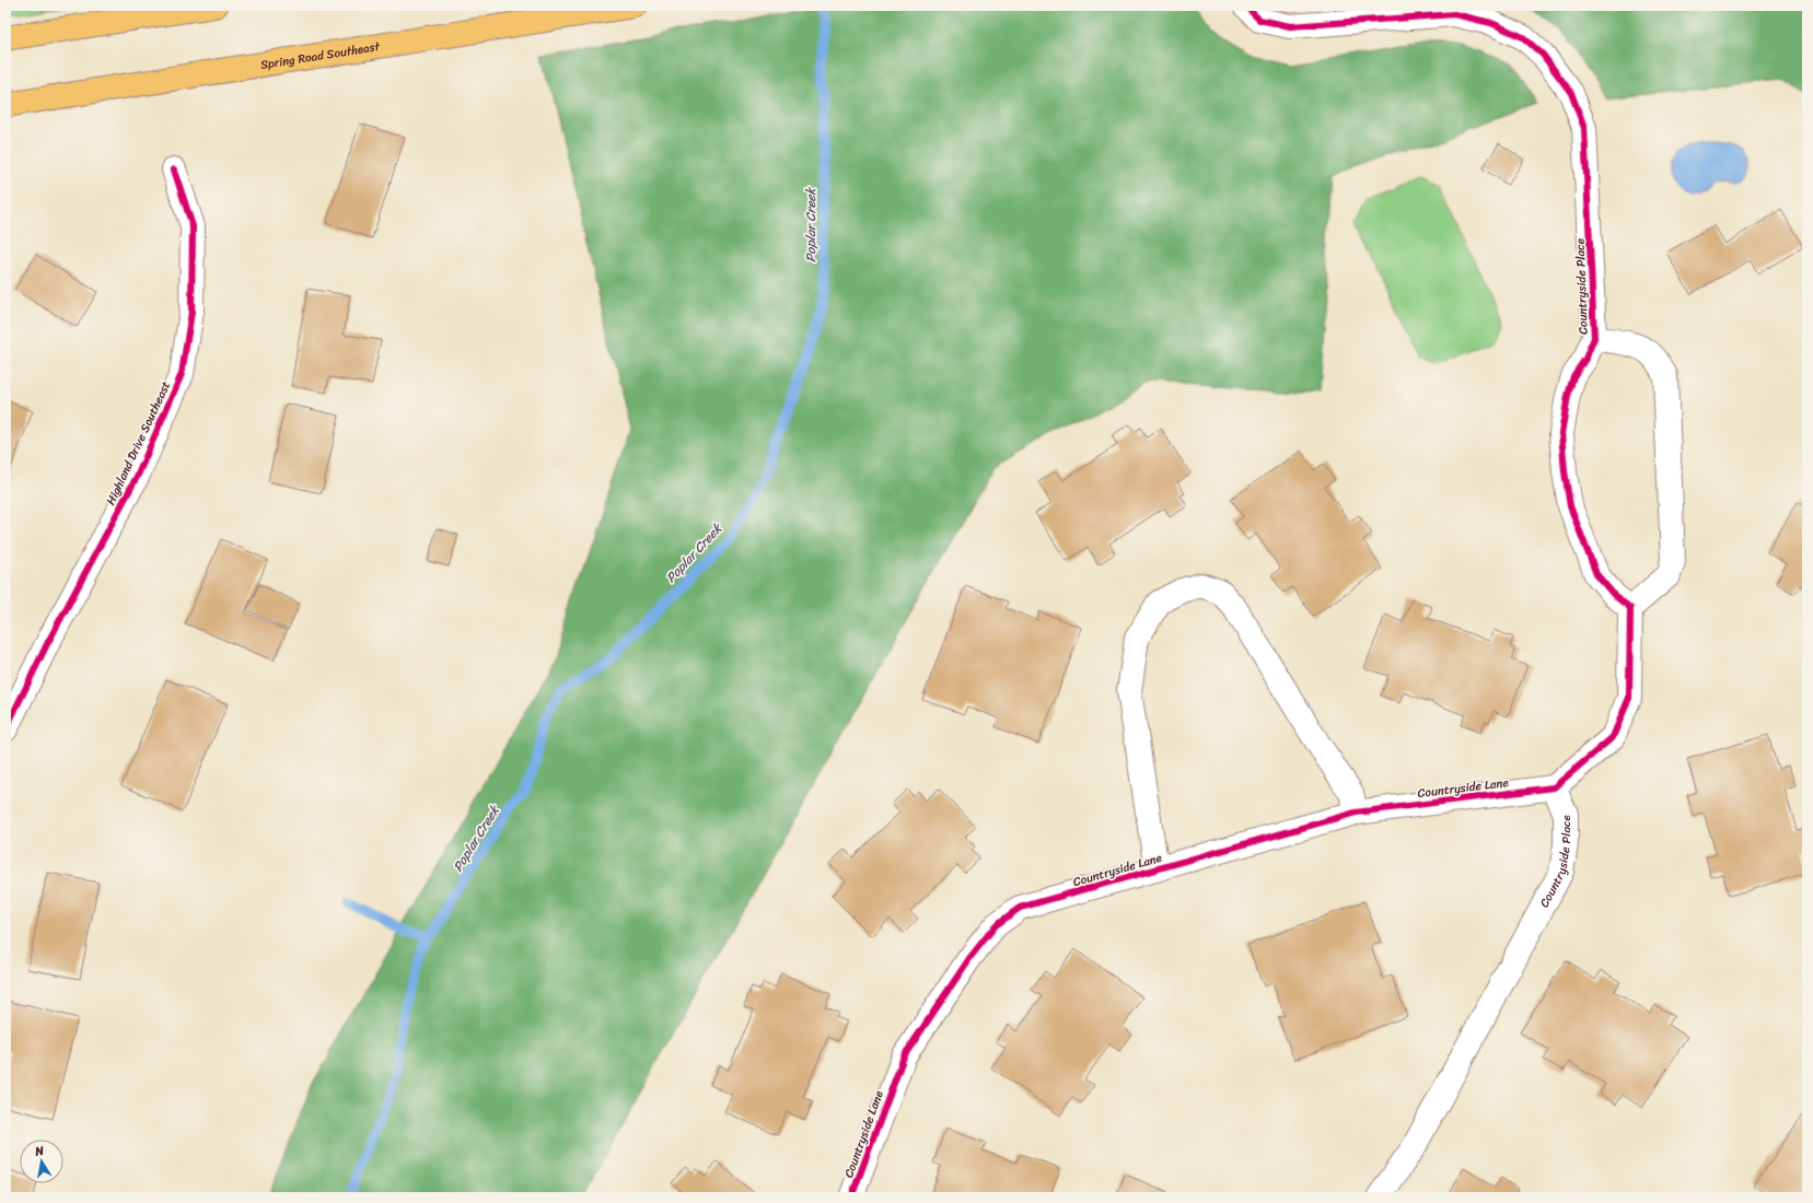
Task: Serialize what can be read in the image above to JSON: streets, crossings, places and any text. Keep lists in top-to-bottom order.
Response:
{
  "streets": {
    "main road": ["Spring Road Southeast"],
    "street": ["Countryside Place", "Highland Drive Southeast", "Countryside Lane"]
  },
  "crossings": [
    ["Countryside Place", "Countryside Lane"]
  ],
  "water": ["Poplar Creek"],
  "north": "top"
}
